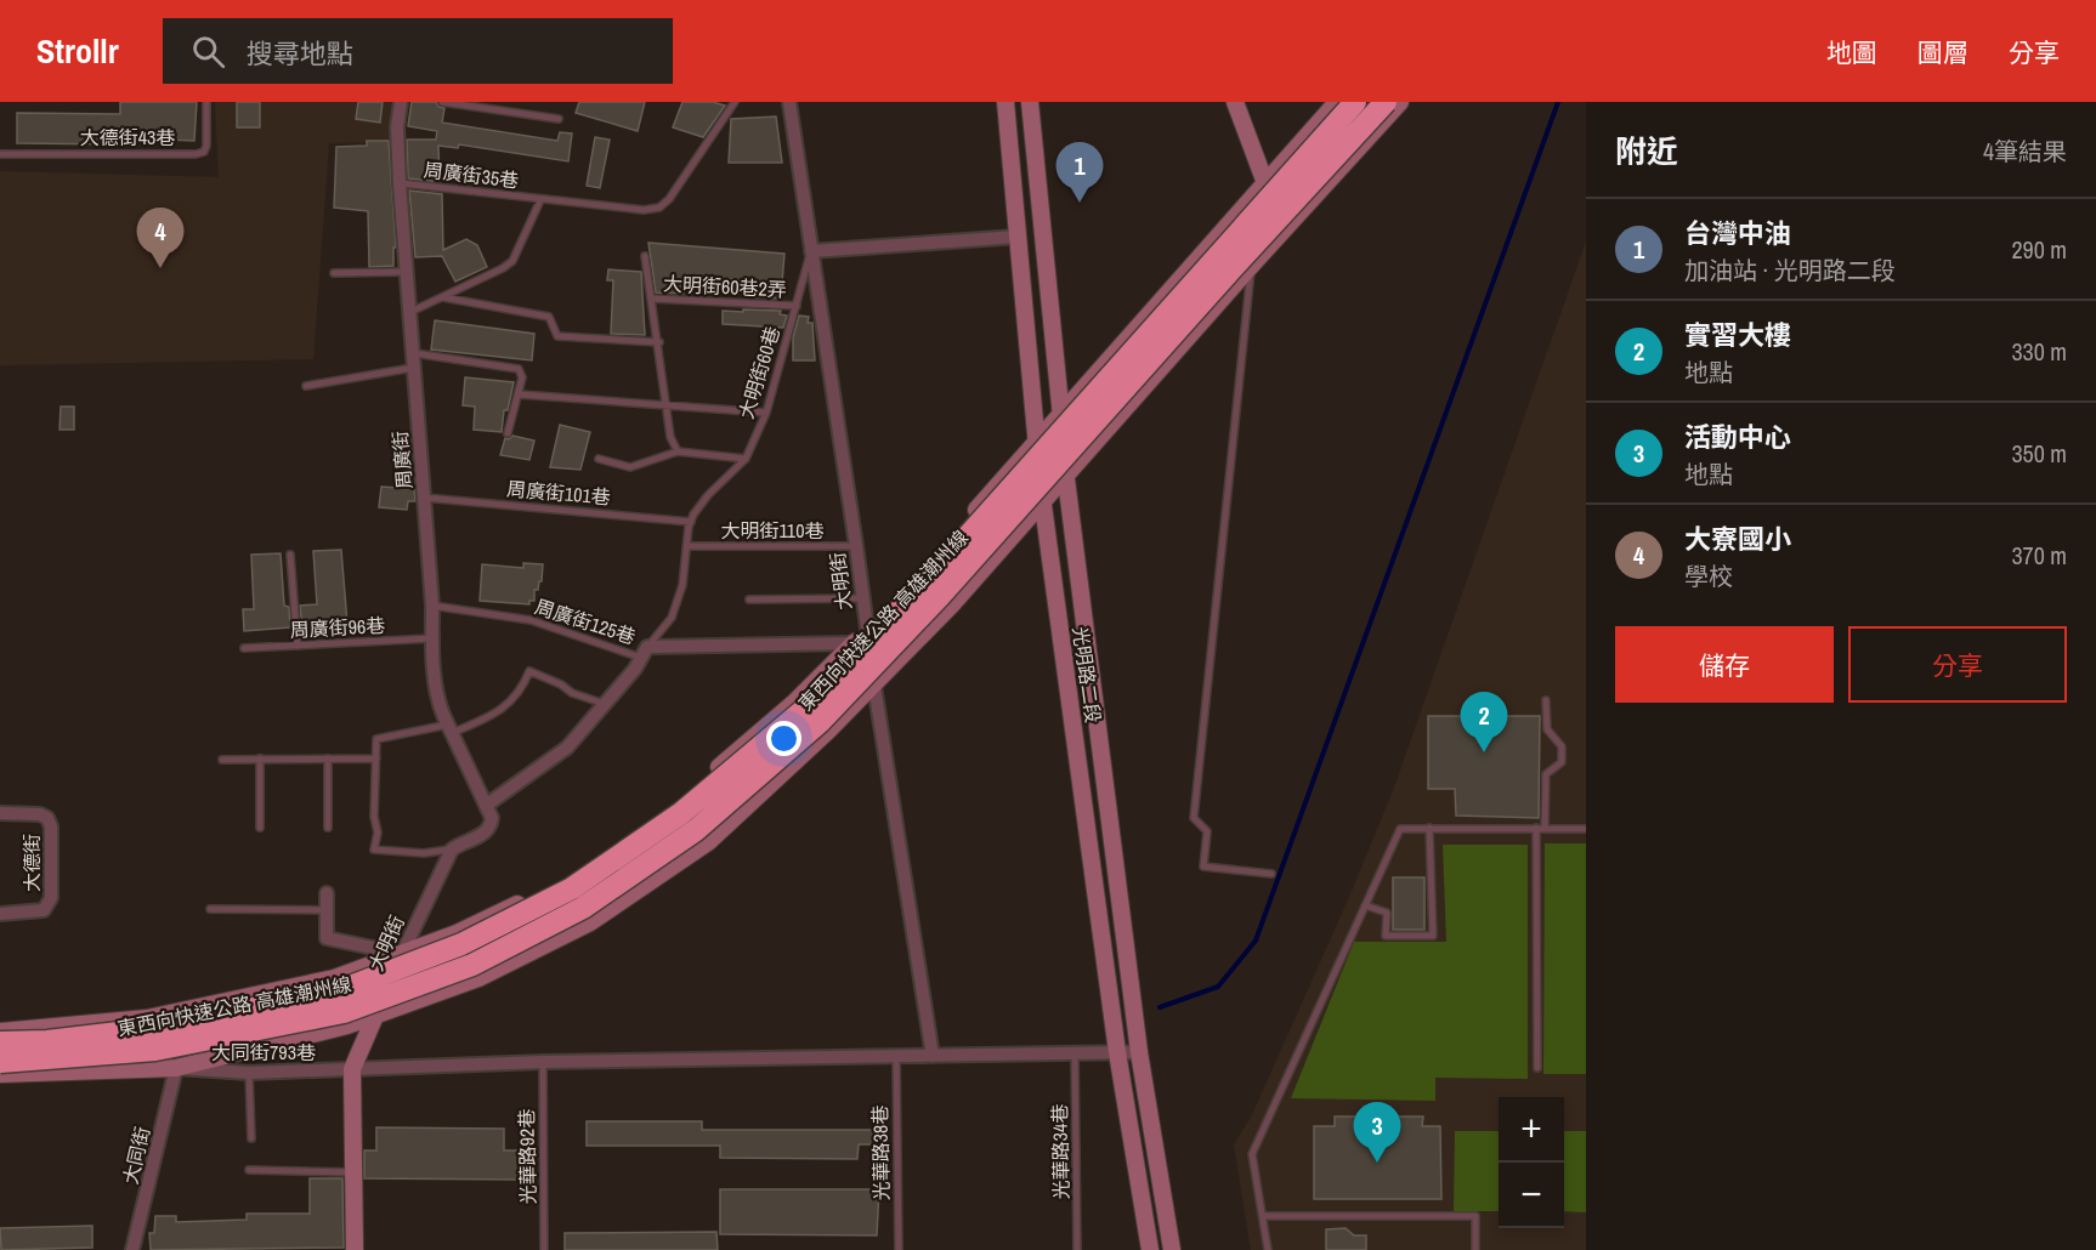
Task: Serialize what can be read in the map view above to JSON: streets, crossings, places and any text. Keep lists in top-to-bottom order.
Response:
{
  "streets": {
    "highway": ["東西向快速公路 高雄潮州線"],
    "main road": ["大明街", "光明路二段"],
    "street": [
      "周廣街",
      "大德街",
      "大同街793巷",
      "大同街"
    ],
    "lane": [
      "大德街43巷",
      "周廣街35巷",
      "大明街60巷2弄",
      "大明街60巷",
      "周廣街101巷",
      "大明街110巷",
      "周廣街125巷",
      "周廣街96巷",
      "光華路34巷",
      "光華路38巷",
      "光華路92巷"
    ]
  },
  "crossings": [
    ["周廣街35巷", "周廣街"],
    ["大明街60巷2弄", "大明街60巷"],
    ["大明街60巷", "周廣街101巷"],
    ["大明街60巷", "大明街110巷"],
    ["大明街60巷", "大明街"],
    ["大明街60巷", "周廣街125巷"],
    ["周廣街", "周廣街101巷"],
    ["周廣街", "周廣街125巷"],
    ["周廣街", "周廣街96巷"],
    ["大明街110巷", "大明街"],
    ["大明街", "大同街793巷"],
    ["光明路二段", "大同街793巷"],
    ["大同街793巷", "光華路34巷"],
    ["大同街793巷", "光華路38巷"],
    ["大同街793巷", "大同街"],
    ["大同街793巷", "光華路92巷"]
  ],
  "page": {
    "header": "Strollr",
    "search": "搜尋地點",
    "nav": ["地圖", "圖層", "分享"],
    "heading": ["附近", "4筆結果"],
    "pins": [
      "1",
      "4",
      "2",
      "3"
    ],
    "list": [
      {
        "mark": "1",
        "name": "台灣中油",
        "note": "加油站 · 光明路二段",
        "value": "290 m"
      },
      {
        "mark": "2",
        "name": "實習大樓",
        "note": "地點",
        "value": "330 m"
      },
      {
        "mark": "3",
        "name": "活動中心",
        "note": "地點",
        "value": "350 m"
      },
      {
        "mark": "4",
        "name": "大寮國小",
        "note": "學校",
        "value": "370 m"
      }
    ],
    "buttons": ["儲存", "分享"],
    "map_buttons": ["+", "−"]
  }
}
